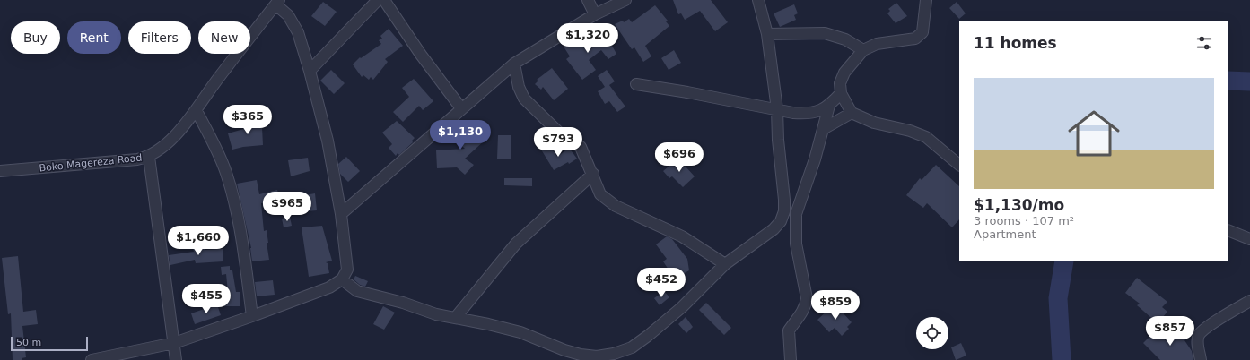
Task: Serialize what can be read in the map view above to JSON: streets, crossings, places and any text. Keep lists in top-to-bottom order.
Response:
{
  "streets": {
    "street": ["Boko Magereza Road"]
  },
  "scale_bar": "50 m",
  "page": {
    "chip": [
      "Buy",
      "Rent",
      "Filters",
      "New"
    ],
    "heading": "11 homes",
    "price": [
      "$1,320",
      "$365",
      "$1,130",
      "$793",
      "$696",
      "$965",
      "$1,660",
      "$452",
      "$455",
      "$859",
      "$857"
    ],
    "list": [
      {
        "name": "$1,130/mo",
        "note": "3 rooms · 107 m² · Apartment"
      }
    ],
    "scale": "50 m"
  }
}
